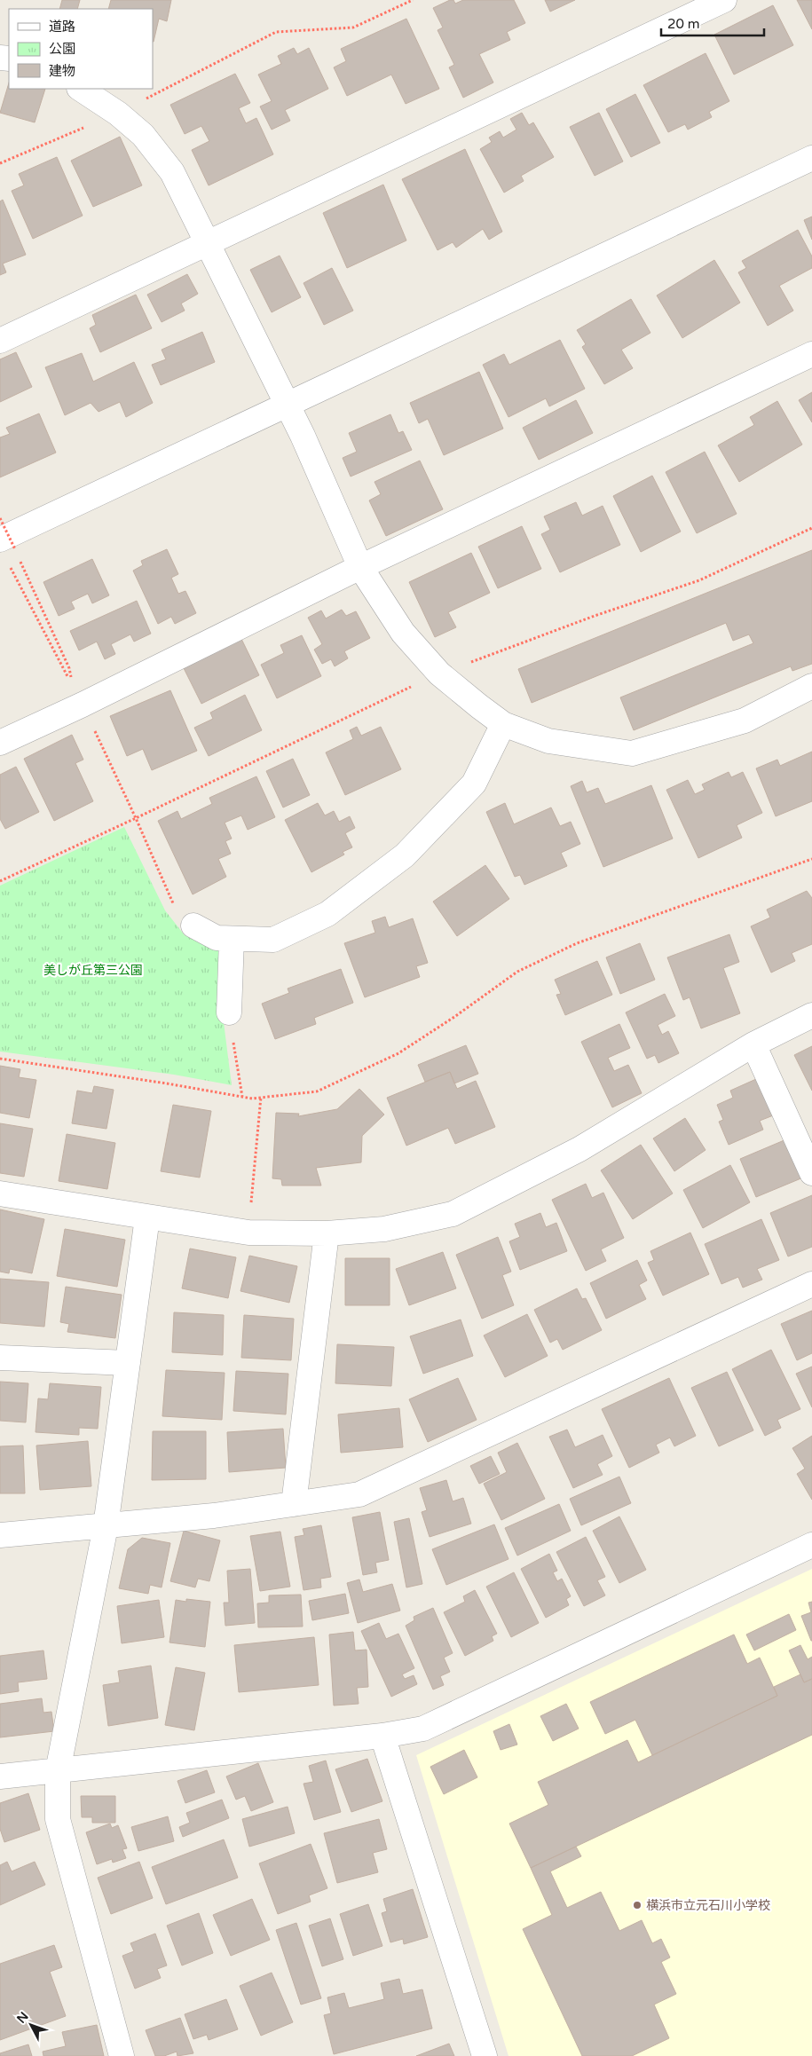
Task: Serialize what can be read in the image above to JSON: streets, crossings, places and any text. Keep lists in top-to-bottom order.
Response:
{
  "parks": ["美しが丘第三公園"],
  "places": ["横浜市立元石川小学校"],
  "legend": ["道路", "公園", "建物"],
  "scale_bar": "20 m",
  "north": "top left"
}
